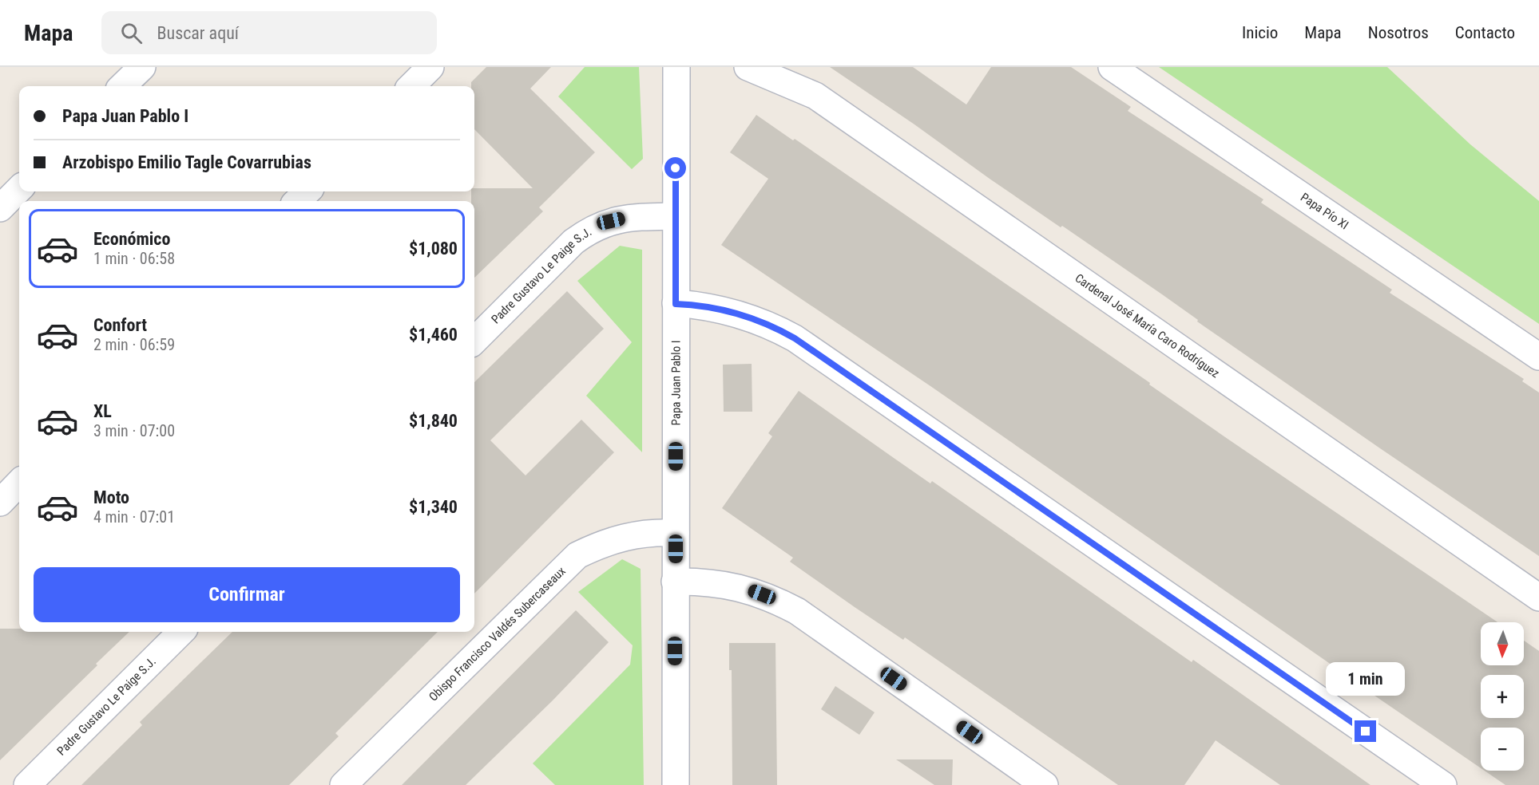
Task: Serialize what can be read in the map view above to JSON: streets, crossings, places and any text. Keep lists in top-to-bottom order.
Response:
{
  "streets": {
    "street": [
      "Papa Pío XI",
      "Padre Gustavo Le Paige S.J.",
      "Cardenal José María Caro Rodríguez",
      "Papa Juan Pablo I",
      "Obispo Francisco Valdés Subercaseaux"
    ]
  },
  "crossings": [
    ["Padre Gustavo Le Paige S.J.", "Papa Juan Pablo I"],
    ["Papa Juan Pablo I", "Obispo Francisco Valdés Subercaseaux"]
  ],
  "north": "bottom",
  "page": {
    "header": "Mapa",
    "search": "Buscar aquí",
    "nav": [
      "Inicio",
      "Mapa",
      "Nosotros",
      "Contacto"
    ],
    "banner": ["Papa Juan Pablo I", "Arzobispo Emilio Tagle Covarrubias"],
    "list": [
      {
        "name": "Económico",
        "note": "1 min · 06:58",
        "value": "$1,080"
      },
      {
        "name": "Confort",
        "note": "2 min · 06:59",
        "value": "$1,460"
      },
      {
        "name": "XL",
        "note": "3 min · 07:00",
        "value": "$1,840"
      },
      {
        "name": "Moto",
        "note": "4 min · 07:01",
        "value": "$1,340"
      }
    ],
    "buttons": "Confirmar",
    "map_buttons": ["+", "−"],
    "bubble": "1 min"
  }
}
